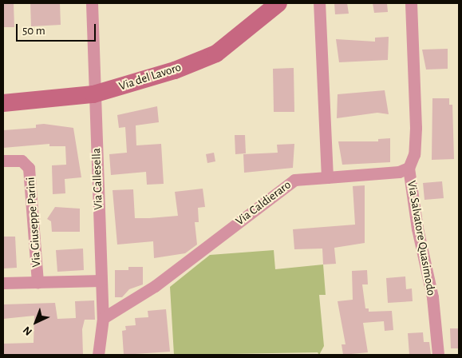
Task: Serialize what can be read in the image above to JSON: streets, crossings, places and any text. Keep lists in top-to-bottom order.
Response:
{
  "streets": {
    "street": [
      "Via del Lavoro",
      "Via Callesella",
      "Via Caldieraro",
      "Via Giuseppe Parini",
      "Via Salvatore Quasimodo"
    ]
  },
  "crossings": [
    ["Via del Lavoro", "Via Callesella"],
    ["Via Callesella", "Via Caldieraro"],
    ["Via Caldieraro", "Via Salvatore Quasimodo"]
  ],
  "scale_bar": "50 m",
  "north": "bottom left"
}
